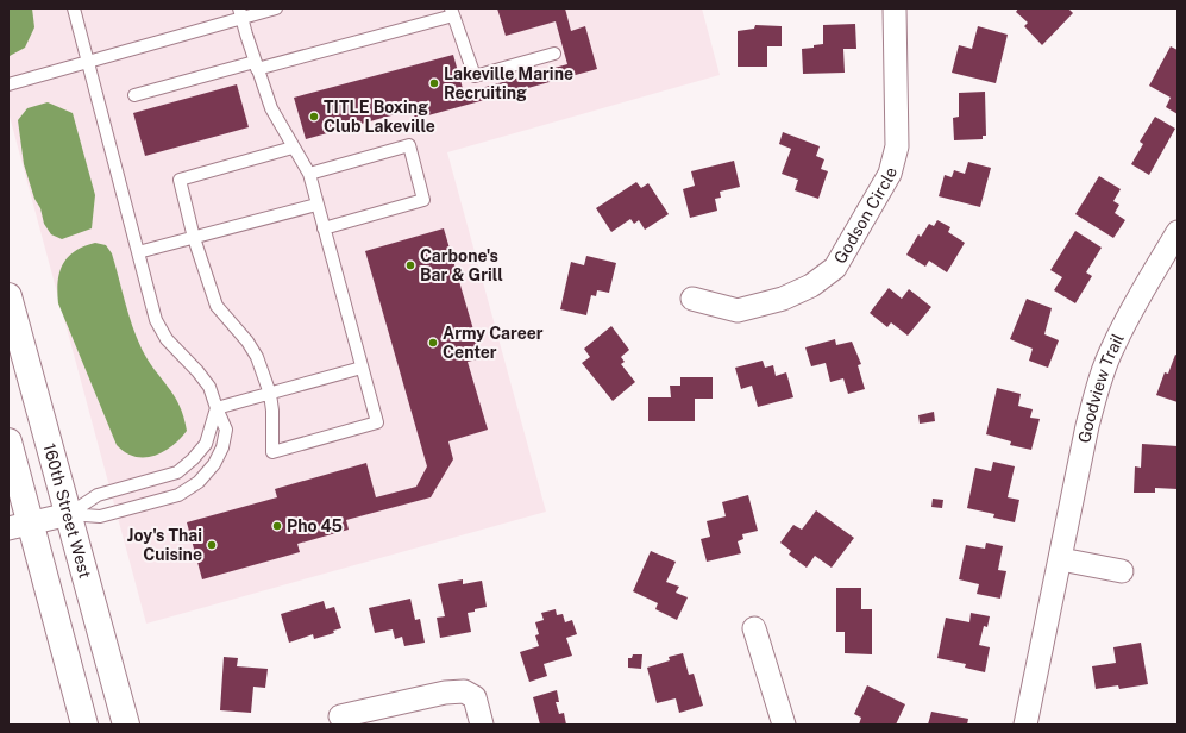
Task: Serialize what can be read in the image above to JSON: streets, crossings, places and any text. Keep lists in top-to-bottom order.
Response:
{
  "streets": {
    "main road": ["160th Street West"],
    "street": ["Godson Circle", "Goodview Trail"]
  },
  "places": [
    "Lakeville Marine Recruiting",
    "TITLE Boxing Club Lakeville",
    "Carbone's Bar & Grill",
    "Army Career Center",
    "Pho 45",
    "Joy's Thai Cuisine"
  ]
}
